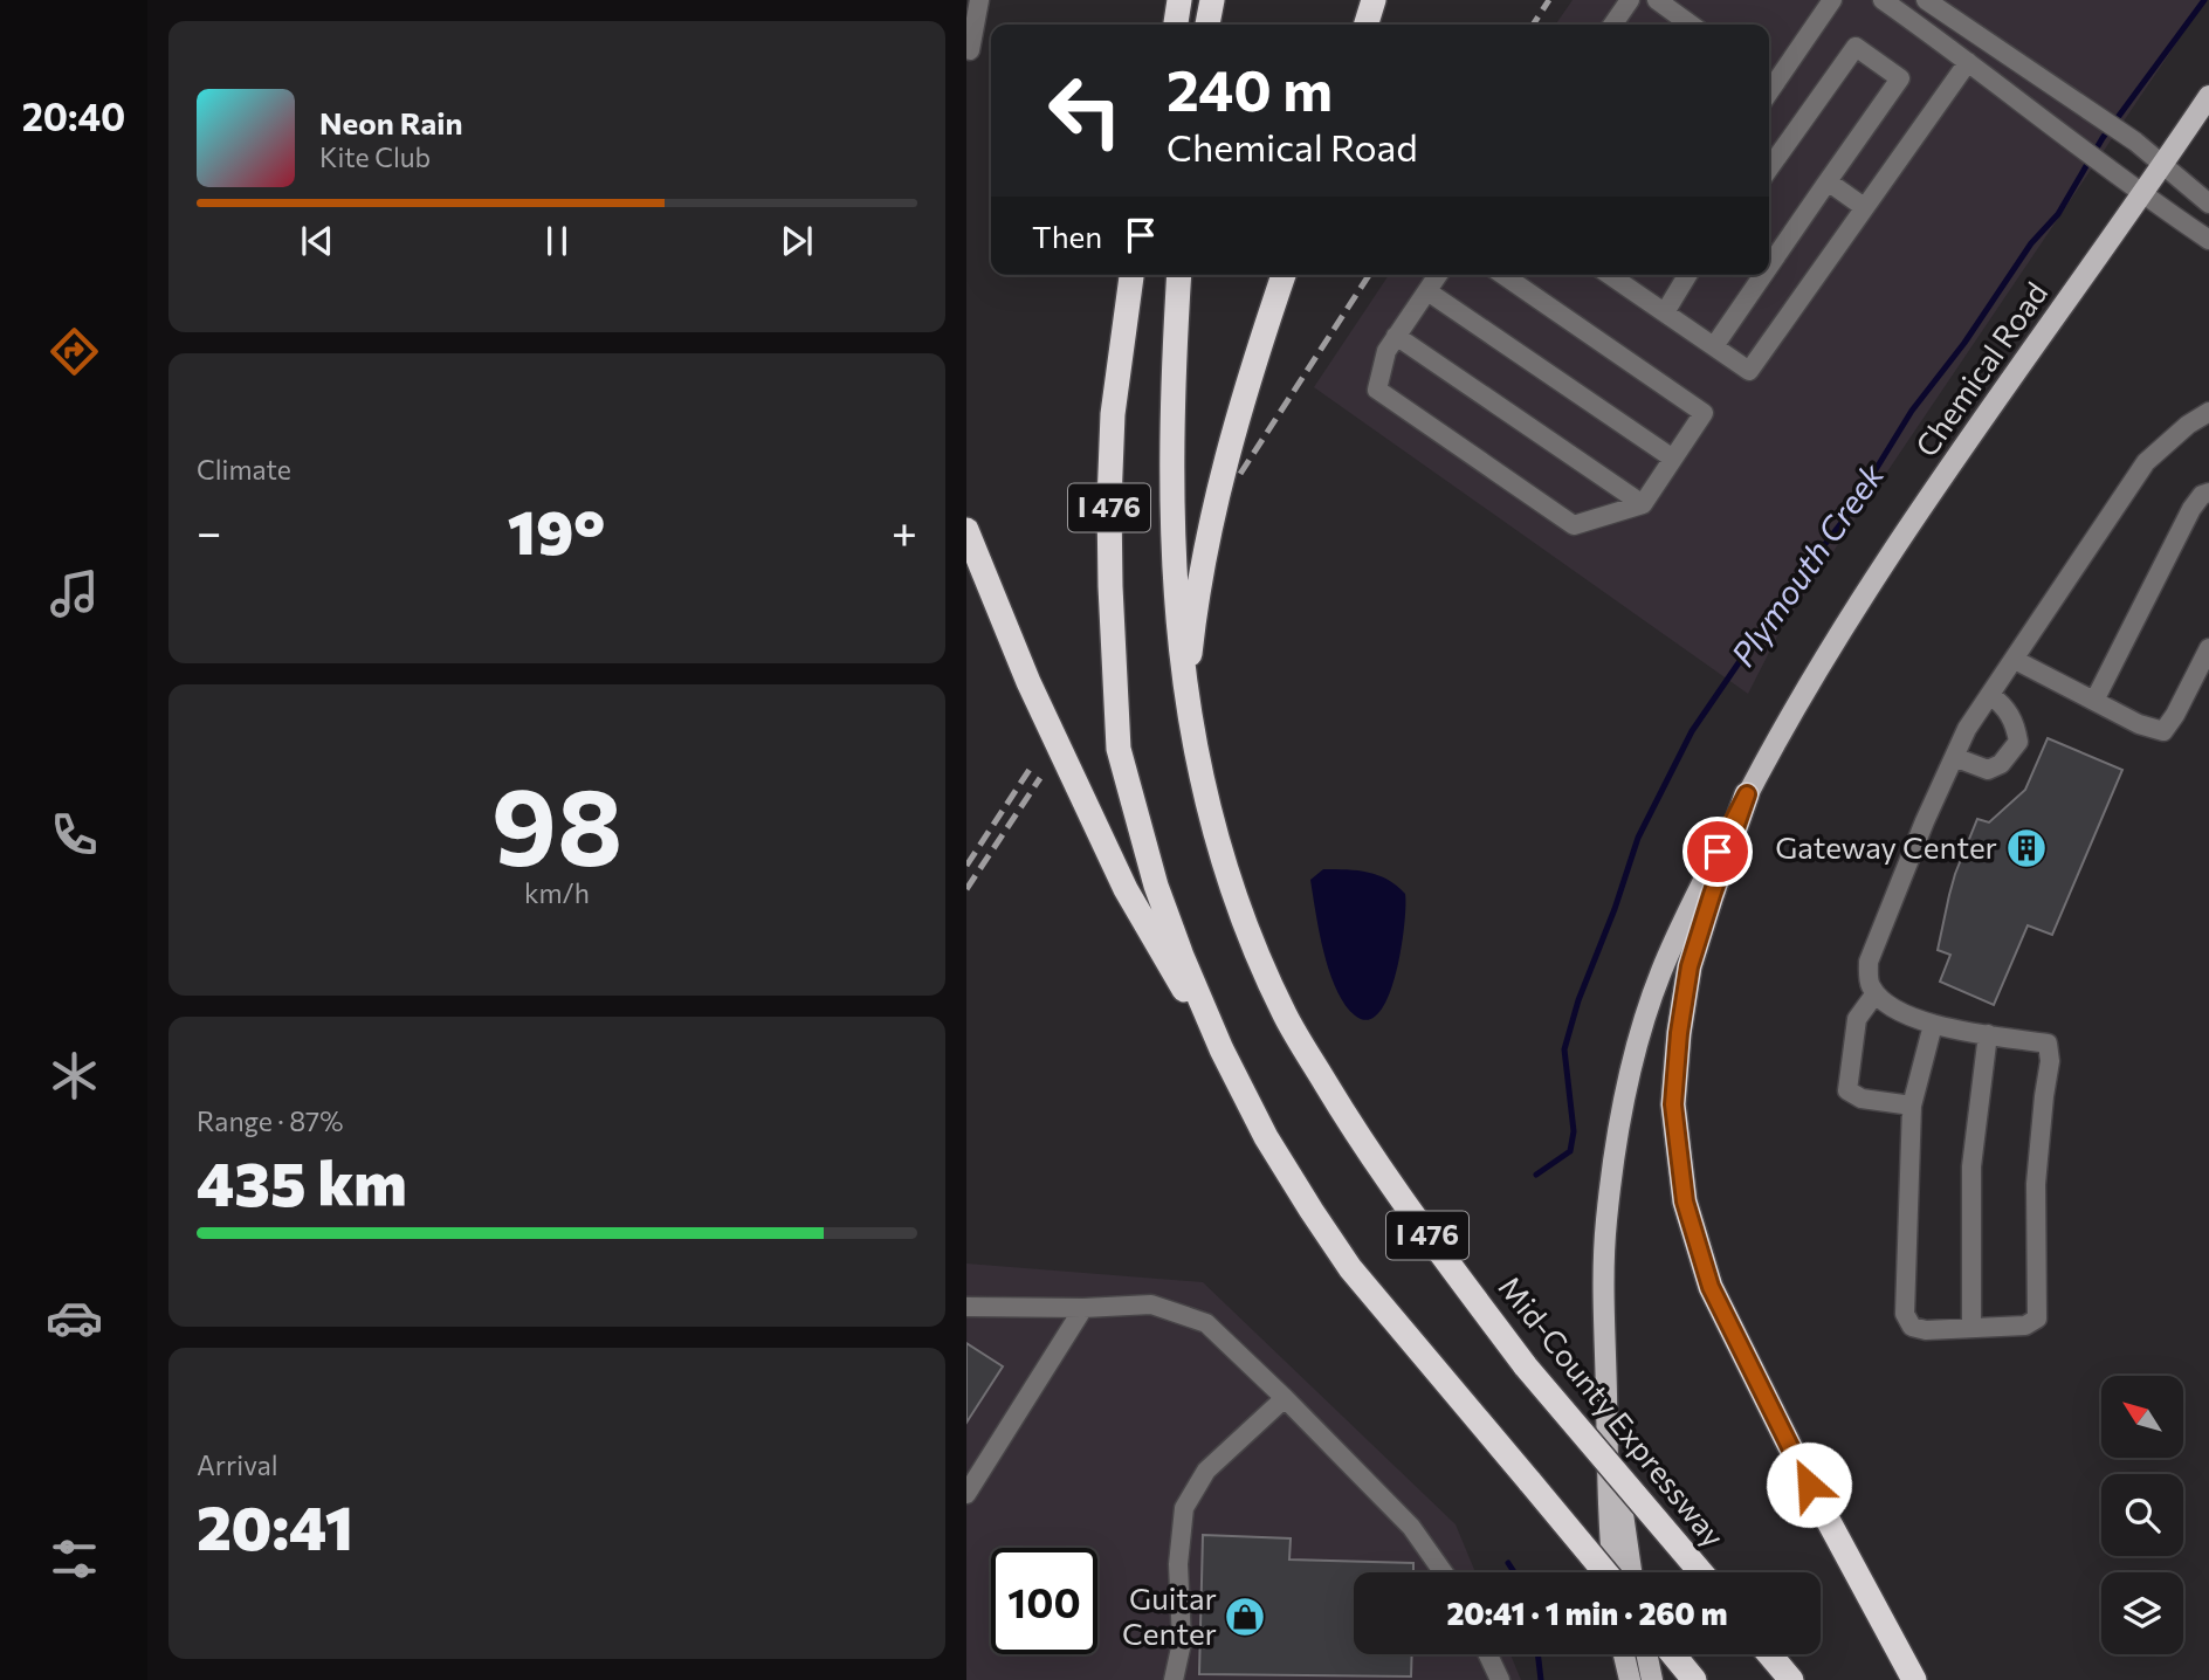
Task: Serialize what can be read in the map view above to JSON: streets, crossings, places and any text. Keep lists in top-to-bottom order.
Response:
{
  "streets": {
    "highway": ["I 476", "Mid-County Expressway"],
    "main road": ["Chemical Road"]
  },
  "water": ["Plymouth Creek"],
  "places": {
    "building": ["Gateway Center"],
    "shop": ["Guitar Center"]
  },
  "north": "top left",
  "page": {
    "tabs": "20:40",
    "turn": ["240 m", "Chemical Road"],
    "song": ["Neon Rain", "Kite Club"],
    "then": "Then",
    "tile": [
      "Climate",
      ["98", "km/h"],
      ["Range · 87%", "435 km"],
      ["Arrival", "20:41"]
    ],
    "heat": ["−", "19°", "+"],
    "limit": "100",
    "trip": "20:41 · 1 min · 260 m"
  }
}
